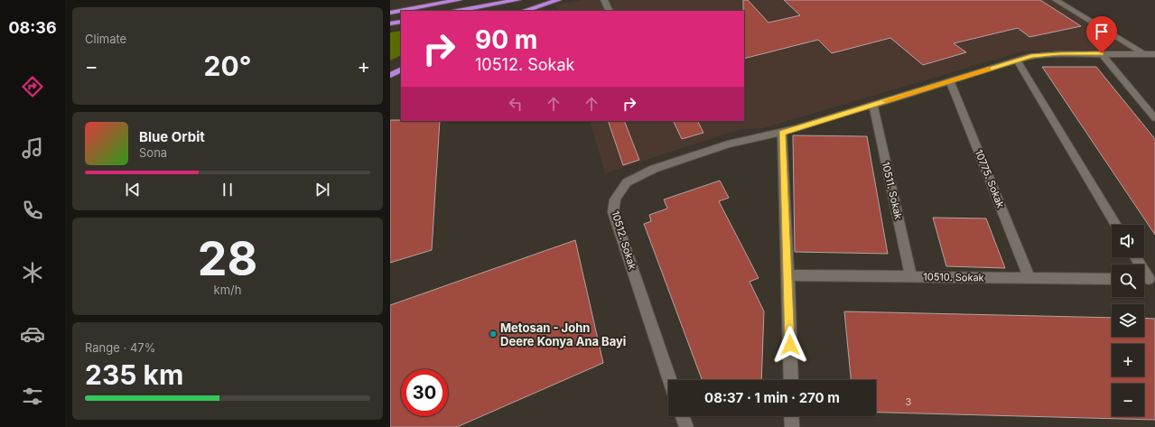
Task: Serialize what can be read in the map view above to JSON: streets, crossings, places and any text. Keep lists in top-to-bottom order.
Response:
{
  "streets": {
    "street": [
      "10775. Sokak",
      "10511. Sokak",
      "10512. Sokak",
      "10510. Sokak"
    ]
  },
  "crossings": [
    ["10775. Sokak", "10512. Sokak"],
    ["10775. Sokak", "10510. Sokak"],
    ["10511. Sokak", "10512. Sokak"],
    ["10511. Sokak", "10510. Sokak"]
  ],
  "places": ["Metosan - John Deere Konya Ana Bayi"],
  "house_numbers": ["3"],
  "page": {
    "tabs": "08:36",
    "tile": [
      "Climate",
      ["28", "km/h"],
      ["Range · 47%", "235 km"]
    ],
    "turn": ["90 m", "10512. Sokak"],
    "heat": ["−", "20°", "+"],
    "song": ["Blue Orbit", "Sona"],
    "map_buttons": ["+", "−"],
    "limit": "30",
    "trip": "08:37 · 1 min · 270 m"
  }
}
